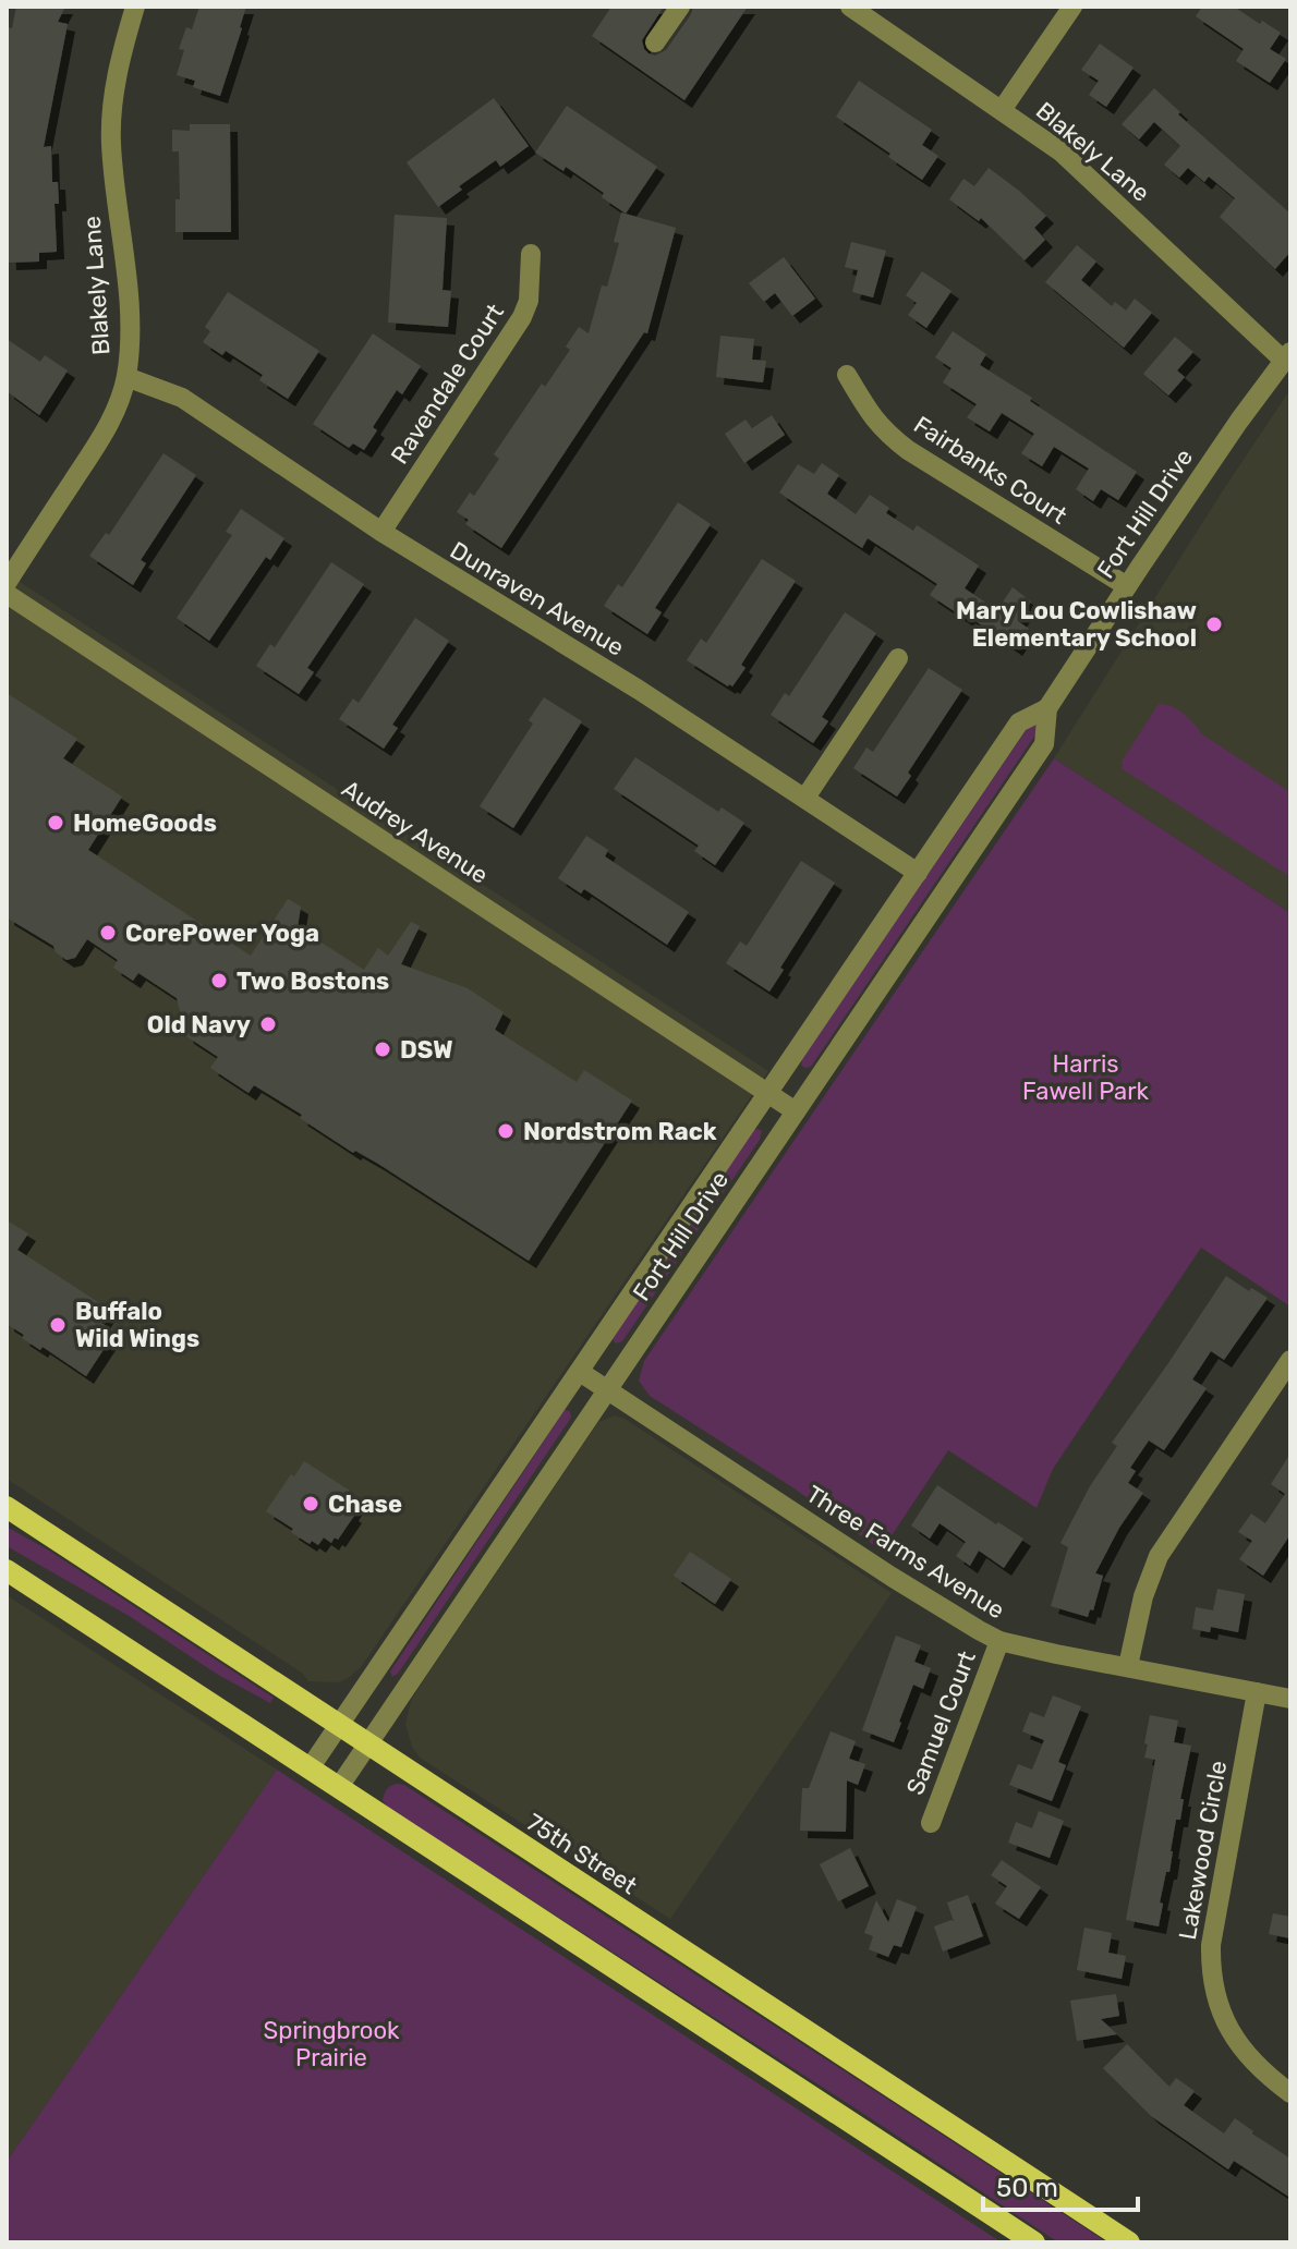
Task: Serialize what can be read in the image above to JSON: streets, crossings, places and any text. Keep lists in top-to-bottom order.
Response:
{
  "streets": {
    "main road": ["75th Street"],
    "street": [
      "Blakely Lane",
      "Ravendale Court",
      "Fairbanks Court",
      "Fort Hill Drive",
      "Dunraven Avenue",
      "Audrey Avenue",
      "Three Farms Avenue",
      "Samuel Court",
      "Lakewood Circle"
    ]
  },
  "crossings": [
    ["Blakely Lane", "Fort Hill Drive"],
    ["Blakely Lane", "Dunraven Avenue"],
    ["Ravendale Court", "Dunraven Avenue"],
    ["Fairbanks Court", "Fort Hill Drive"],
    ["Fort Hill Drive", "Dunraven Avenue"],
    ["Fort Hill Drive", "Audrey Avenue"],
    ["Fort Hill Drive", "Three Farms Avenue"],
    ["Fort Hill Drive", "75th Street"],
    ["Three Farms Avenue", "Samuel Court"],
    ["Three Farms Avenue", "Lakewood Circle"]
  ],
  "parks": ["Harris Fawell Park", "Springbrook Prairie"],
  "places": [
    "Mary Lou Cowlishaw Elementary School",
    "HomeGoods",
    "CorePower Yoga",
    "Two Bostons",
    "Old Navy",
    "DSW",
    "Nordstrom Rack",
    "Buffalo Wild Wings",
    "Chase"
  ],
  "scale_bar": "50 m"
}
